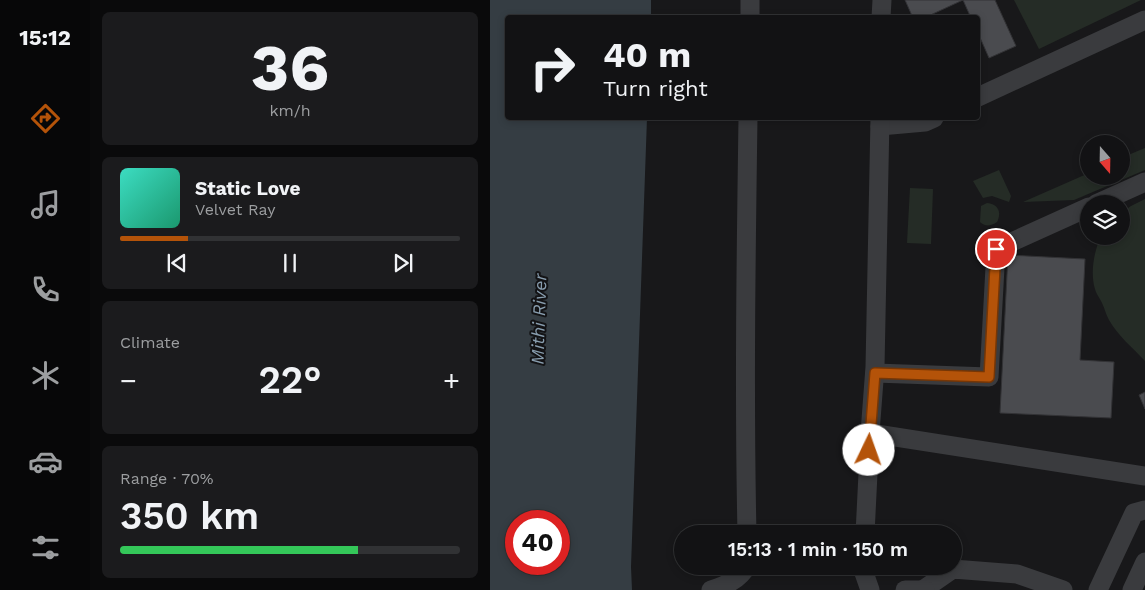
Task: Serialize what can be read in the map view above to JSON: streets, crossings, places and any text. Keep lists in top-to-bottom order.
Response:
{
  "water": ["Mithi River"],
  "north": "bottom",
  "page": {
    "tabs": "15:12",
    "tile": [
      ["36", "km/h"],
      "Climate",
      ["Range · 70%", "350 km"]
    ],
    "turn": ["40 m", "Turn right"],
    "song": ["Static Love", "Velvet Ray"],
    "heat": ["−", "22°", "+"],
    "limit": "40",
    "trip": "15:13 · 1 min · 150 m"
  }
}
